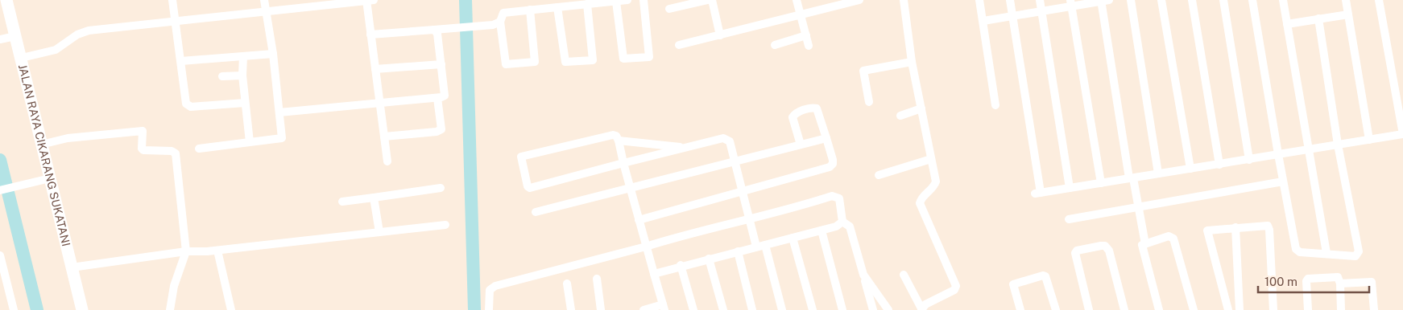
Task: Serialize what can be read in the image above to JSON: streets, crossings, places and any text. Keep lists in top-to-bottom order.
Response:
{
  "streets": {
    "main road": ["JALAN RAYA CIKARANG SUKATANI"]
  },
  "scale_bar": "100 m"
}
